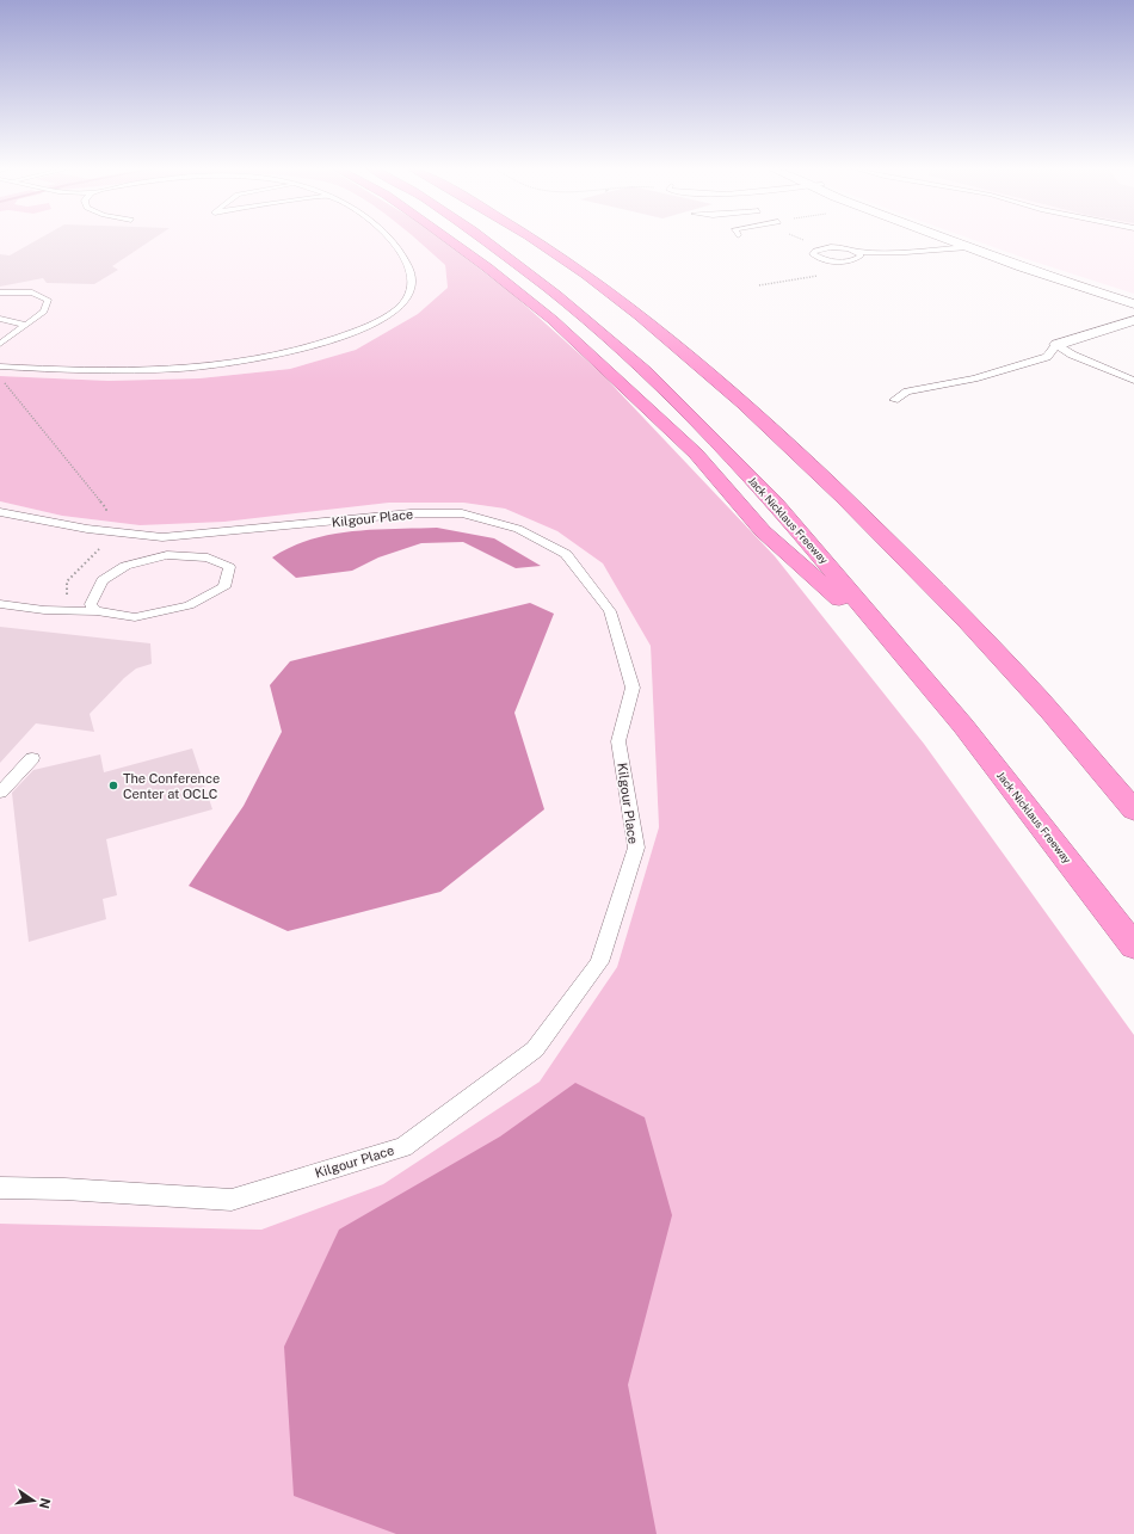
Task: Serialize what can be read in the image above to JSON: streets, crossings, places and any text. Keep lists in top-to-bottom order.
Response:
{
  "streets": {
    "highway": ["Jack Nicklaus Freeway"],
    "lane": ["Kilgour Place"]
  },
  "places": ["The Conference Center at OCLC"],
  "north": "right"
}
